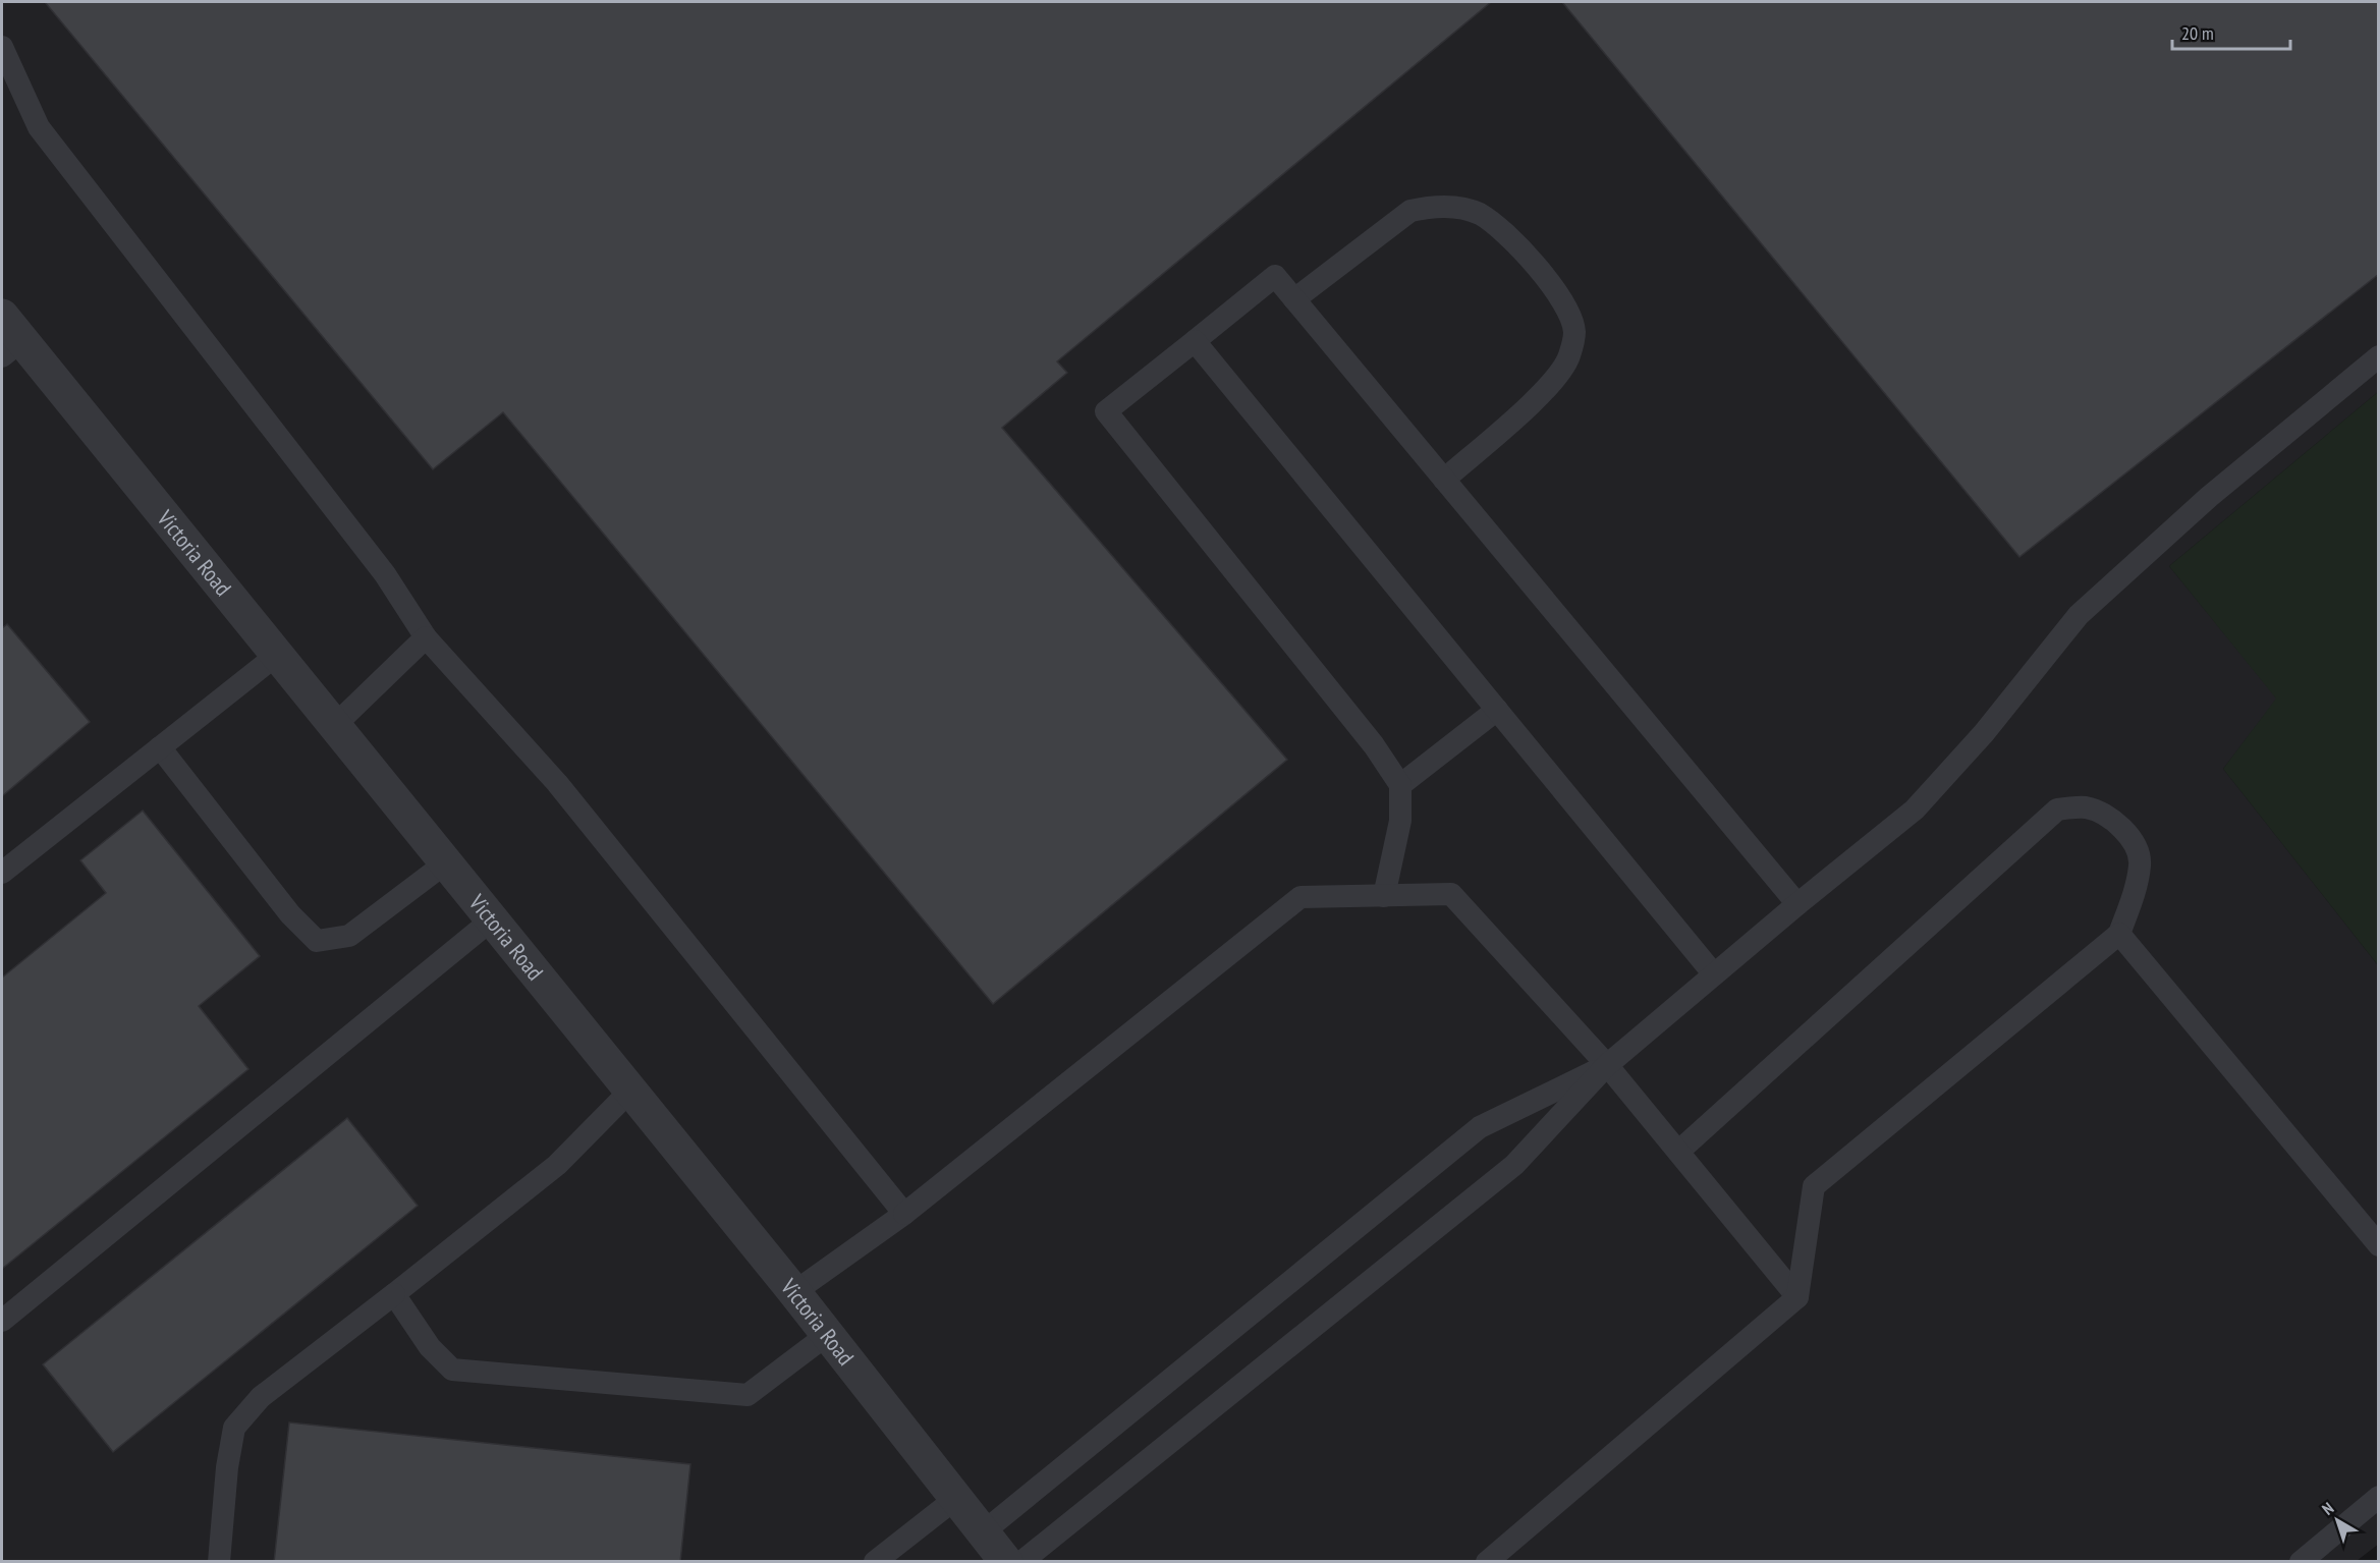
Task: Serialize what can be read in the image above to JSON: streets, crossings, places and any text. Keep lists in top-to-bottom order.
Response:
{
  "streets": {
    "street": ["Victoria Road"]
  },
  "scale_bar": "20 m",
  "north": "top left"
}
